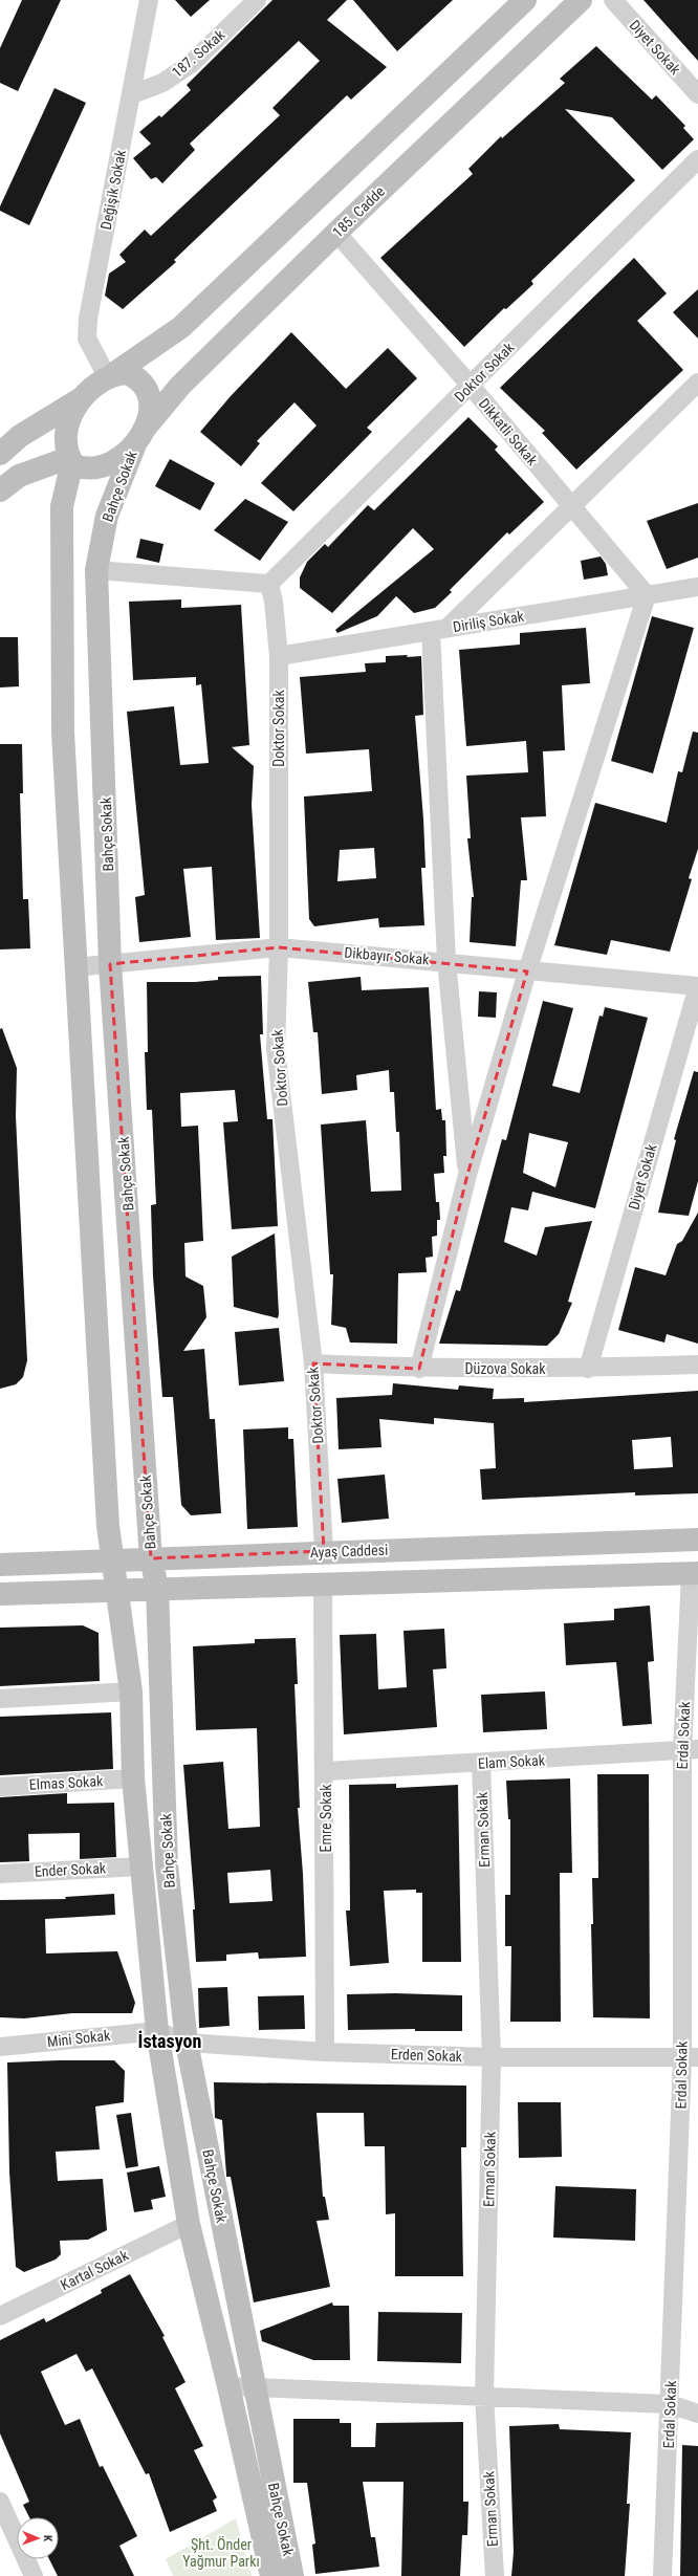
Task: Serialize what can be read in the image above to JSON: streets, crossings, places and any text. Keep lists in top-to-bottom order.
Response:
{
  "streets": {
    "street": [
      "Diyet Sokak",
      "187. Sokak",
      "Değişik Sokak",
      "185. Cadde",
      "Doktor Sokak",
      "Dikkatli Sokak",
      "Bahçe Sokak",
      "Diriliş Sokak",
      "Dikbayır Sokak",
      "Düzova Sokak",
      "Ayaş Caddesi",
      "Erdal Sokak",
      "Elam Sokak",
      "Elmas Sokak",
      "Emre Sokak",
      "Erman Sokak",
      "Ender Sokak",
      "Mini Sokak",
      "Erden Sokak",
      "Kartal Sokak"
    ]
  },
  "crossings": [
    ["Diyet Sokak", "Dikbayır Sokak"],
    ["Diyet Sokak", "Düzova Sokak"],
    ["187. Sokak", "Değişik Sokak"],
    ["Değişik Sokak", "185. Cadde"],
    ["Değişik Sokak", "Bahçe Sokak"],
    ["185. Cadde", "Dikkatli Sokak"],
    ["185. Cadde", "Bahçe Sokak"],
    ["Doktor Sokak", "Dikkatli Sokak"],
    ["Doktor Sokak", "Diriliş Sokak"],
    ["Doktor Sokak", "Dikbayır Sokak"],
    ["Doktor Sokak", "Düzova Sokak"],
    ["Doktor Sokak", "Ayaş Caddesi"],
    ["Dikkatli Sokak", "Diriliş Sokak"],
    ["Bahçe Sokak", "Dikbayır Sokak"],
    ["Bahçe Sokak", "Ayaş Caddesi"],
    ["Bahçe Sokak", "Elmas Sokak"],
    ["Bahçe Sokak", "Ender Sokak"],
    ["Bahçe Sokak", "Mini Sokak"],
    ["Bahçe Sokak", "Erden Sokak"],
    ["Bahçe Sokak", "Kartal Sokak"],
    ["Erdal Sokak", "Elam Sokak"],
    ["Erdal Sokak", "Erden Sokak"],
    ["Elam Sokak", "Emre Sokak"],
    ["Elam Sokak", "Erman Sokak"],
    ["Emre Sokak", "Erden Sokak"],
    ["Erman Sokak", "Erden Sokak"],
    ["Mini Sokak", "Erden Sokak"]
  ],
  "districts": ["İstasyon"],
  "parks": ["Şht. Önder Yağmur Parkı"],
  "north": "right"
}
